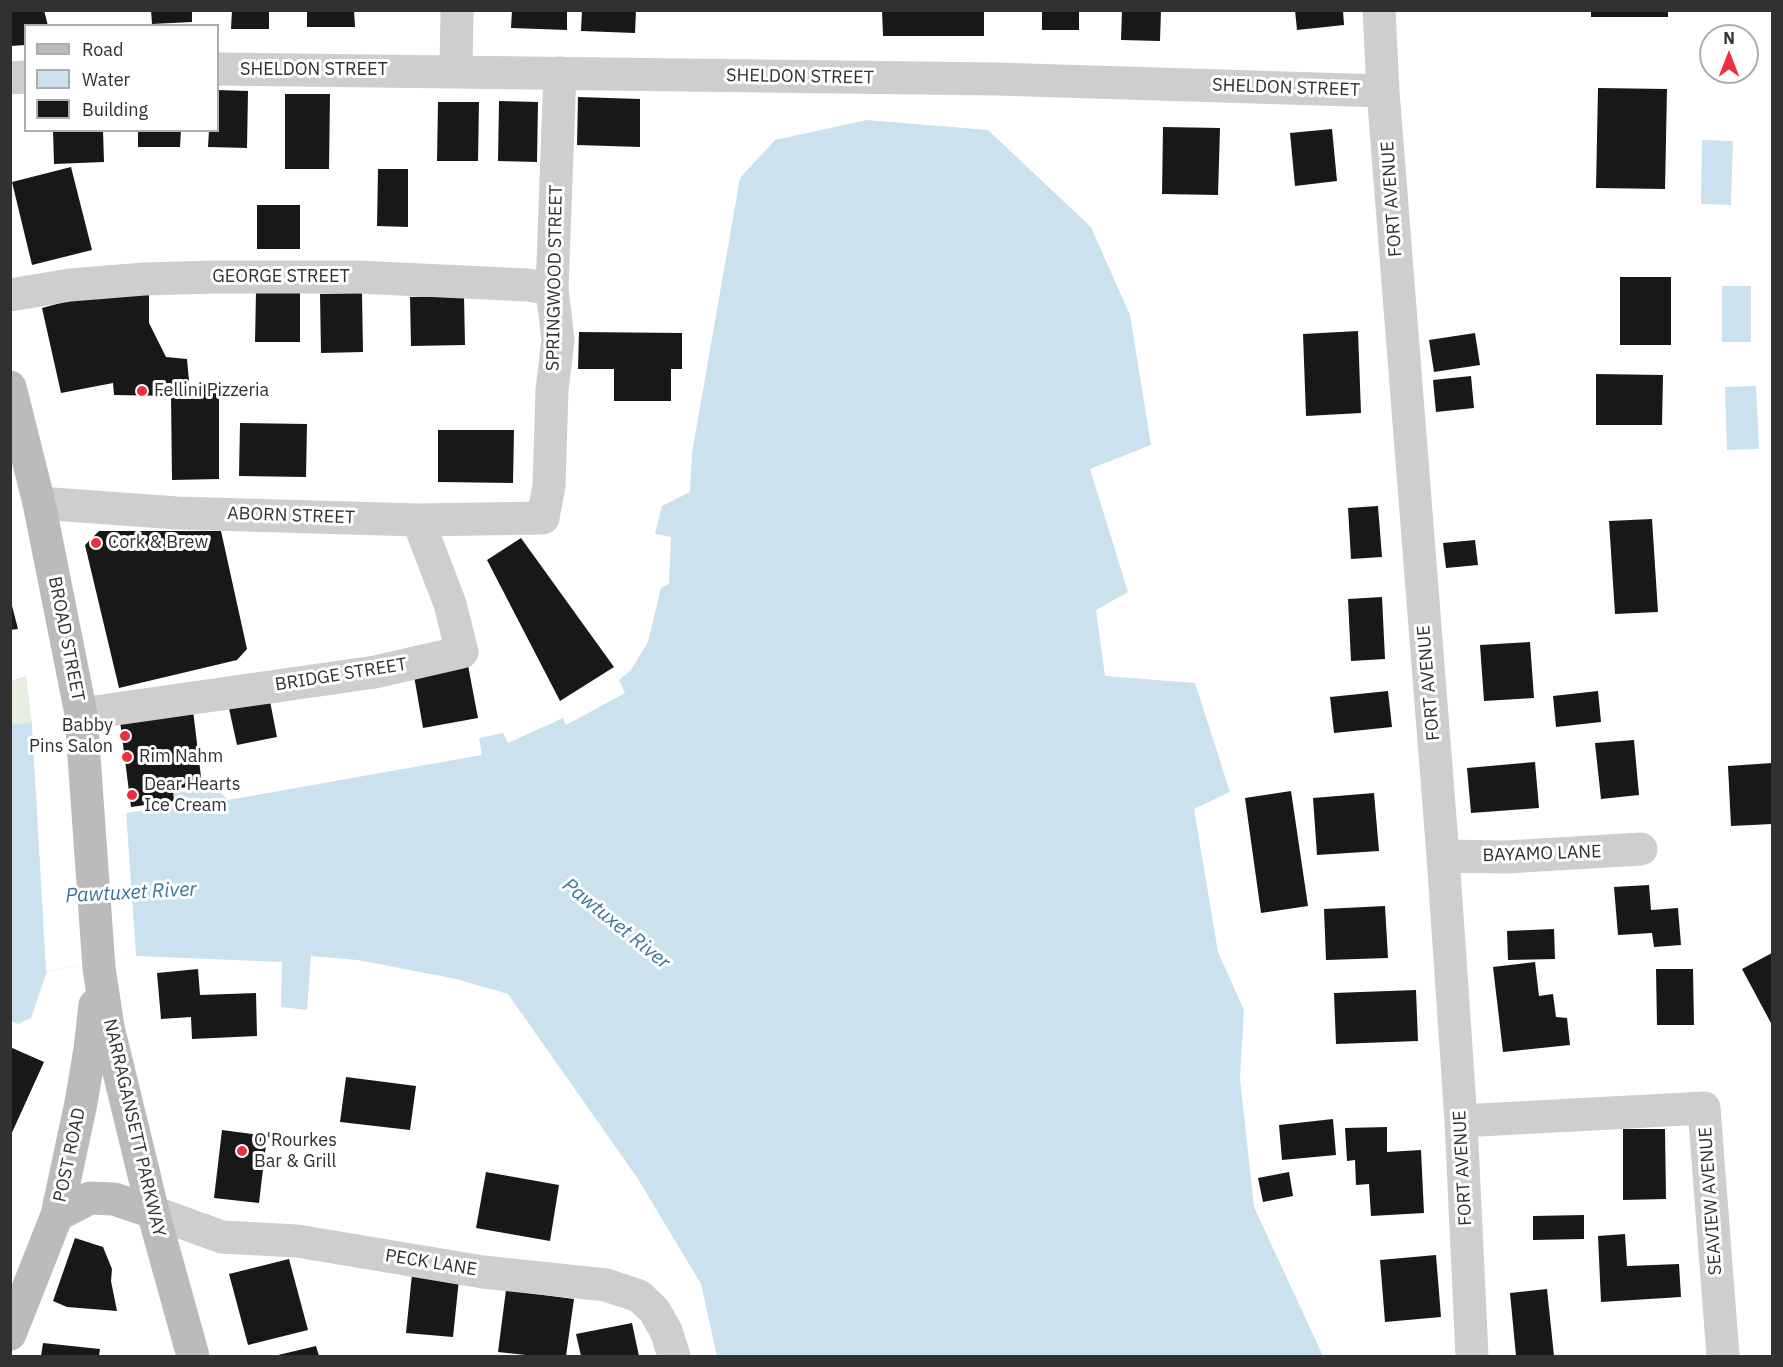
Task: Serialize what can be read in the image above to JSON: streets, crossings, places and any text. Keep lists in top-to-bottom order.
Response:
{
  "streets": {
    "main road": ["BROAD STREET", "NARRAGANSETT PARKWAY", "POST ROAD"],
    "street": [
      "SHELDON STREET",
      "FORT AVENUE",
      "GEORGE STREET",
      "SPRINGWOOD STREET",
      "ABORN STREET",
      "BRIDGE STREET",
      "BAYAMO LANE",
      "SEAVIEW AVENUE",
      "PECK LANE"
    ]
  },
  "crossings": [
    ["SHELDON STREET", "FORT AVENUE"],
    ["SHELDON STREET", "SPRINGWOOD STREET"],
    ["FORT AVENUE", "BAYAMO LANE"],
    ["FORT AVENUE", "SEAVIEW AVENUE"],
    ["GEORGE STREET", "SPRINGWOOD STREET"],
    ["SPRINGWOOD STREET", "ABORN STREET"],
    ["ABORN STREET", "BROAD STREET"],
    ["ABORN STREET", "BRIDGE STREET"],
    ["BROAD STREET", "BRIDGE STREET"],
    ["BROAD STREET", "NARRAGANSETT PARKWAY"],
    ["NARRAGANSETT PARKWAY", "POST ROAD"],
    ["NARRAGANSETT PARKWAY", "PECK LANE"]
  ],
  "water": ["Pawtuxet River"],
  "places": [
    "Fellini Pizzeria",
    "Cork & Brew",
    "Babby Pins Salon",
    "Rim Nahm",
    "Dear Hearts Ice Cream",
    "O'Rourkes Bar & Grill"
  ],
  "legend": ["Road", "Water", "Building"],
  "north": "top"
}
